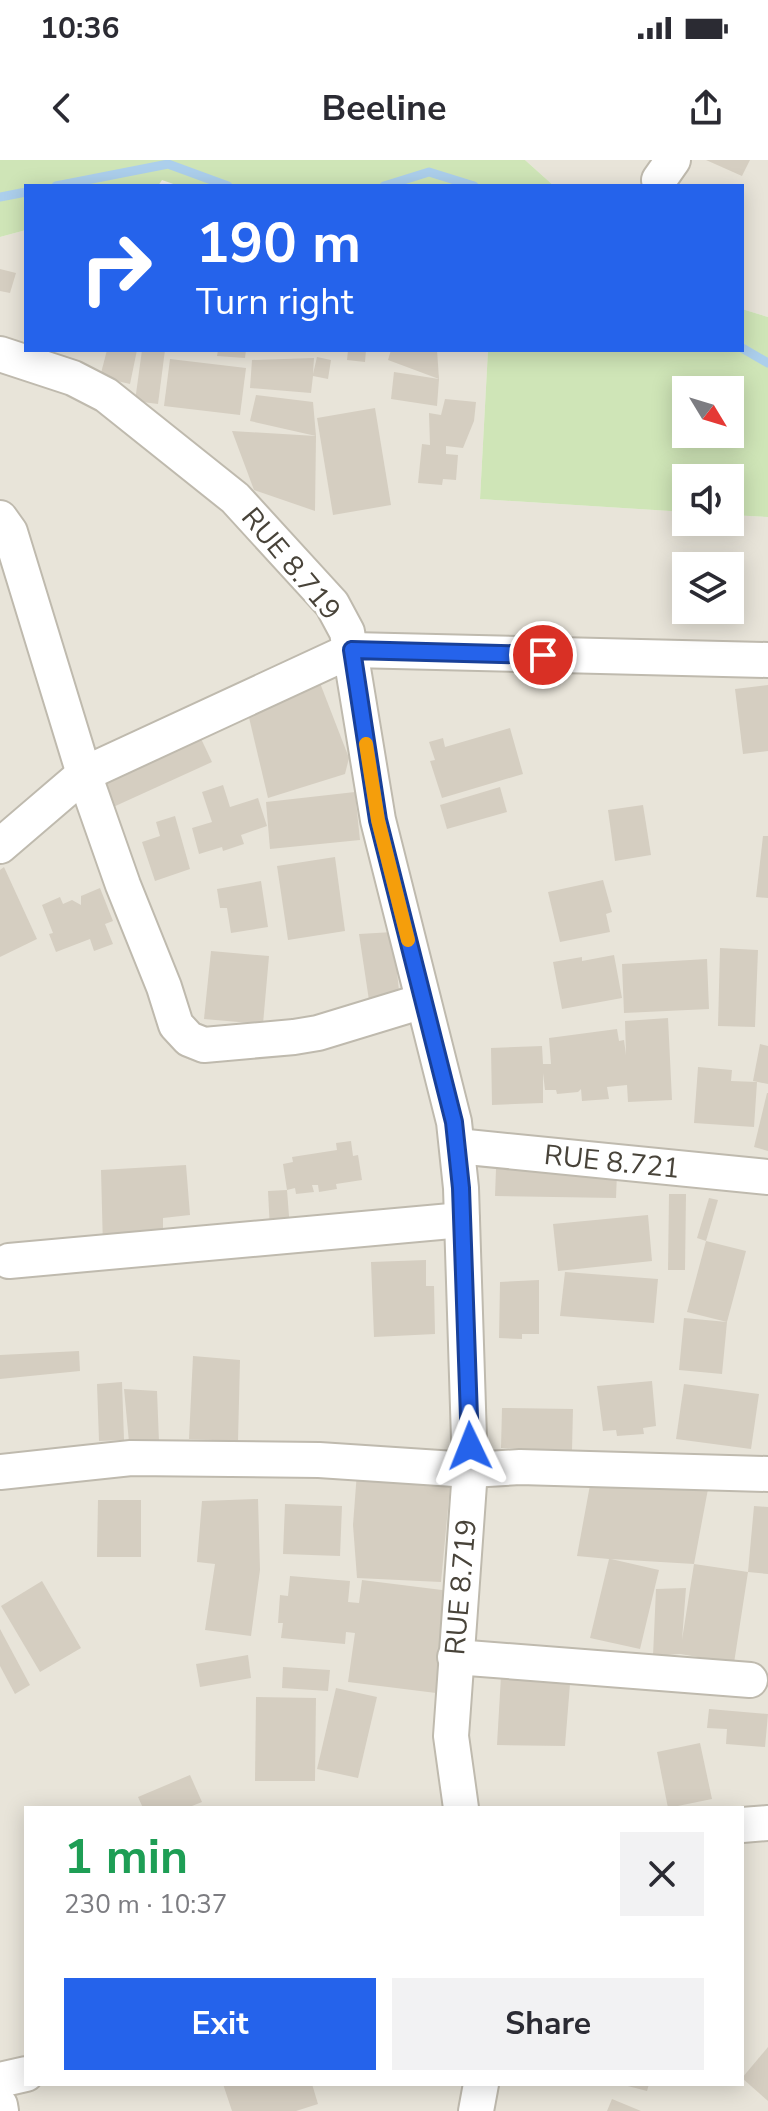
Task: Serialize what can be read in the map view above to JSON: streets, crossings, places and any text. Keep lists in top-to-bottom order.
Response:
{
  "streets": {
    "street": ["RUE 8.719", "RUE 8.721"]
  },
  "crossings": [
    ["RUE 8.719", "RUE 8.721"]
  ],
  "north": "bottom right",
  "page": {
    "status": "10:36",
    "header": "Beeline",
    "turn": ["190 m", "Turn right"],
    "heading": ["1 min", "230 m · 10:37"],
    "buttons": ["Exit", "Share"]
  }
}
